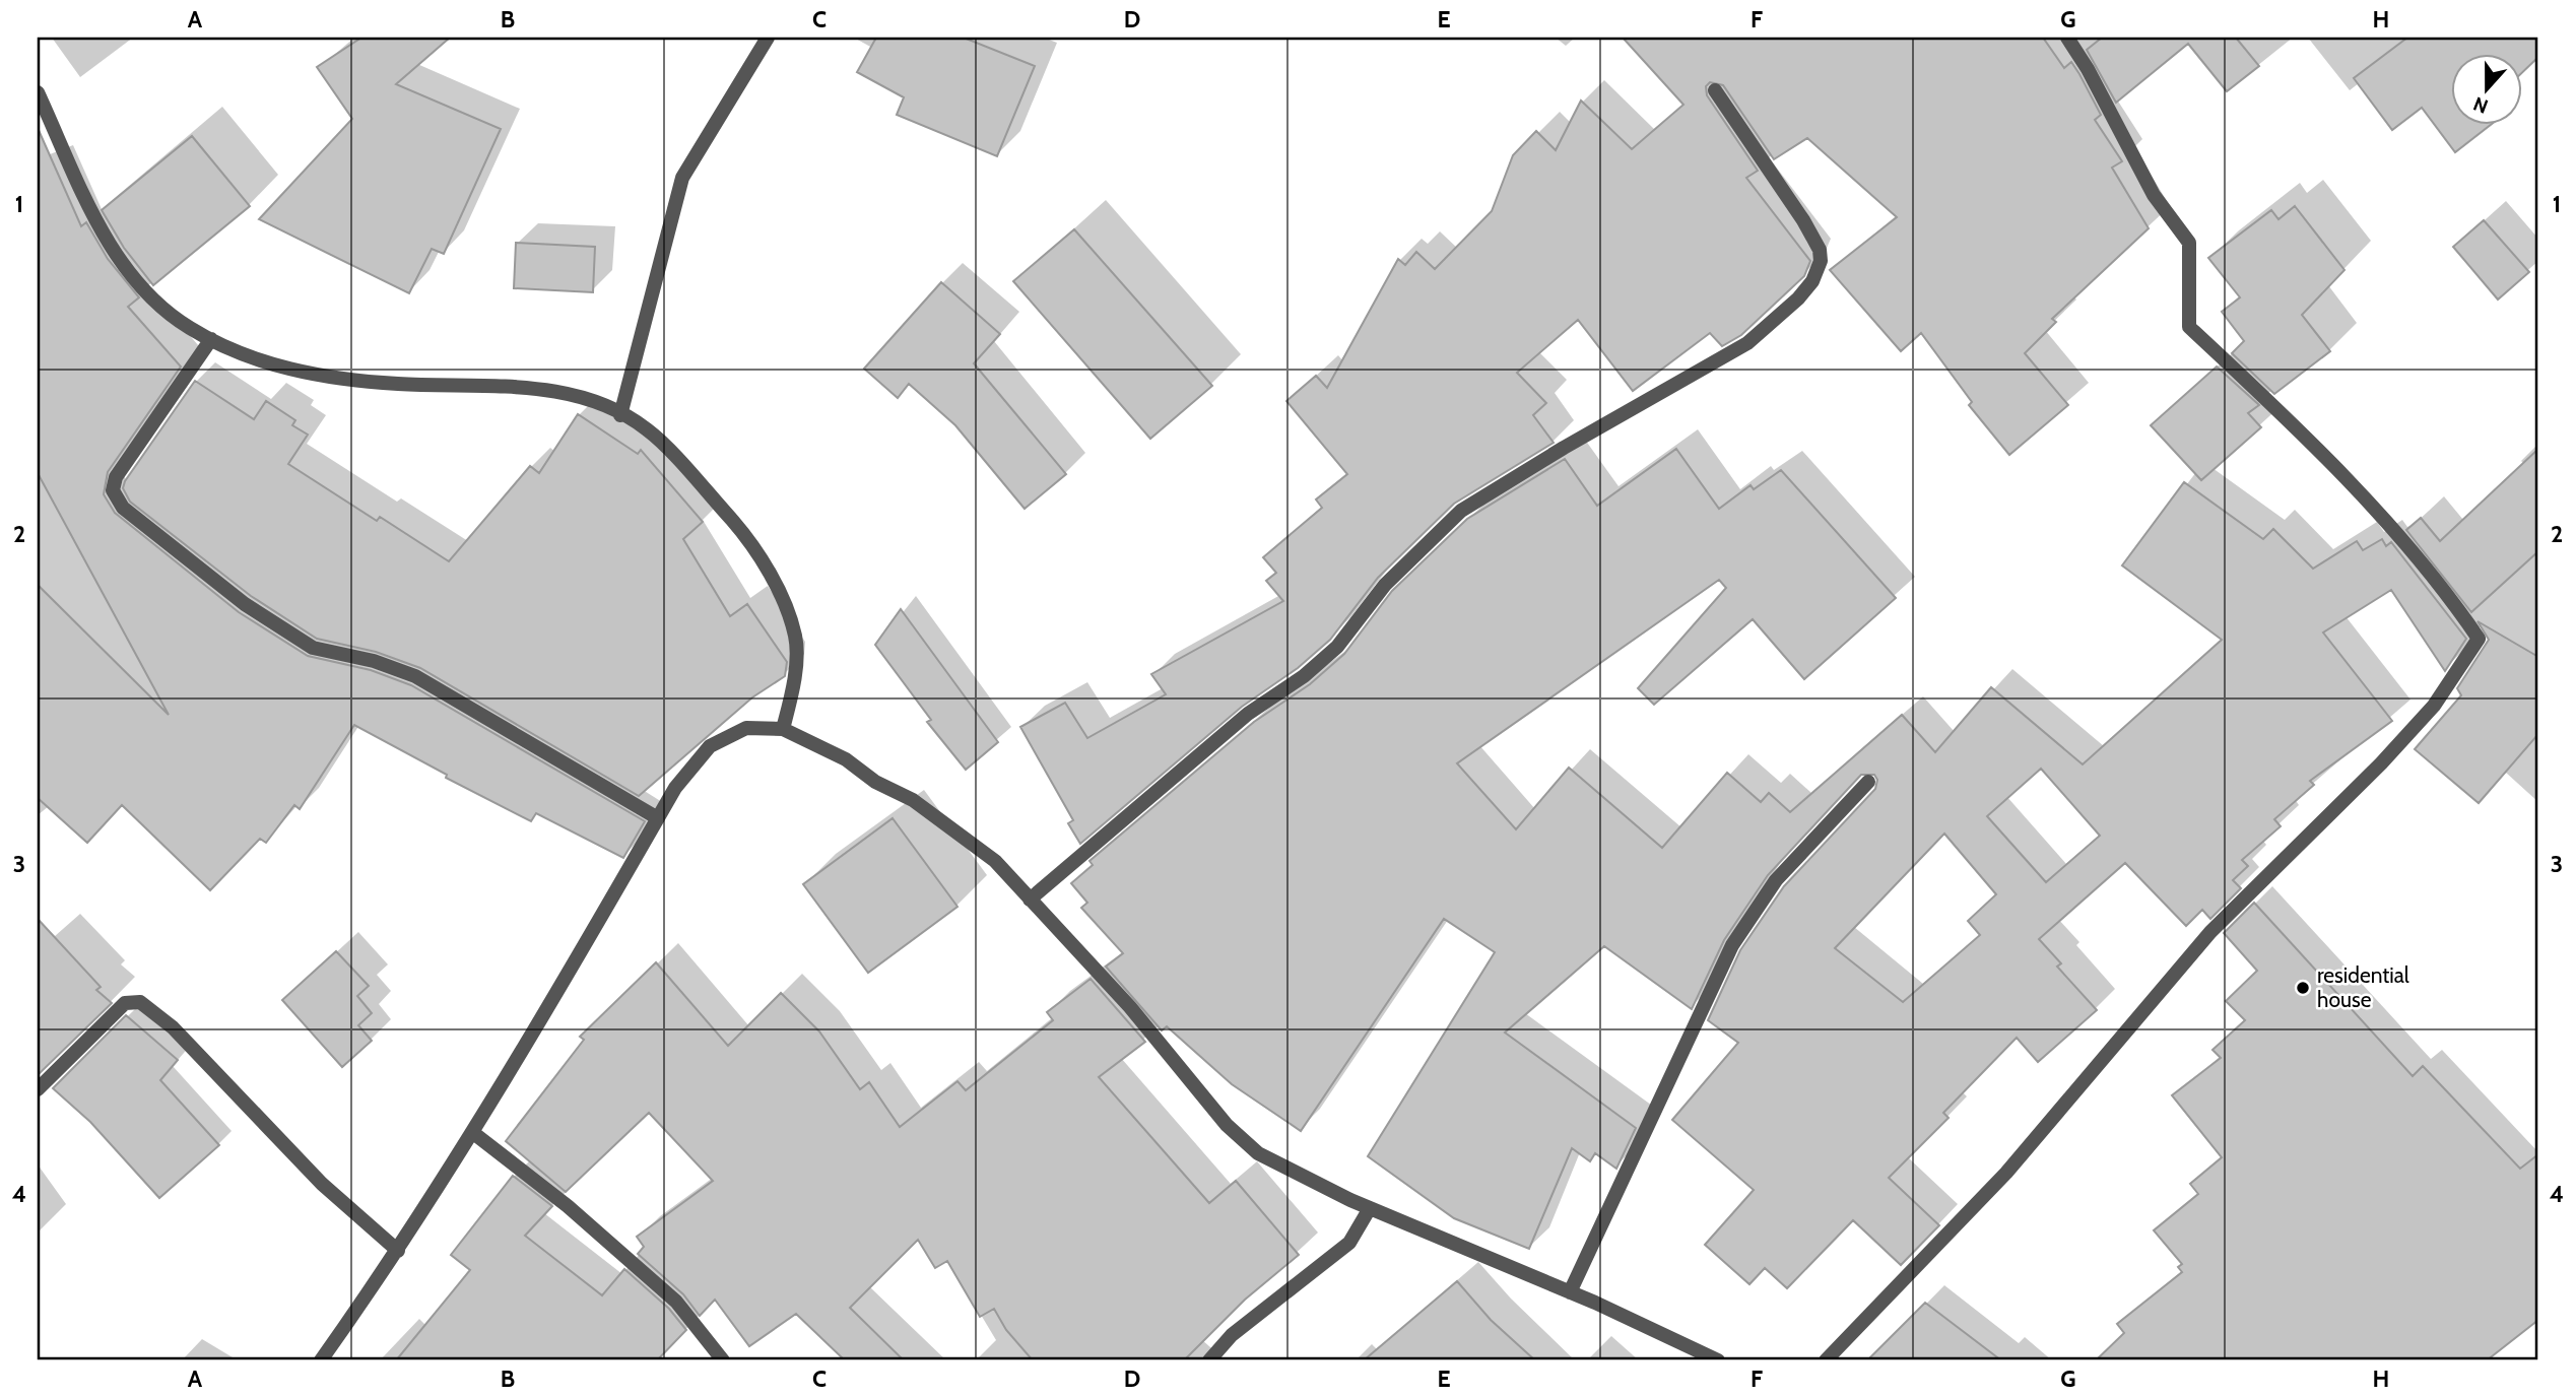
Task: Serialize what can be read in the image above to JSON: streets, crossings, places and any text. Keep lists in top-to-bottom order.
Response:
{
  "places": ["residential house"],
  "north": "bottom",
  "grid": {
    "columns": [
      "A",
      "B",
      "C",
      "D",
      "E",
      "F",
      "G",
      "H"
    ],
    "rows": [
      "1",
      "2",
      "3",
      "4"
    ]
  }
}
